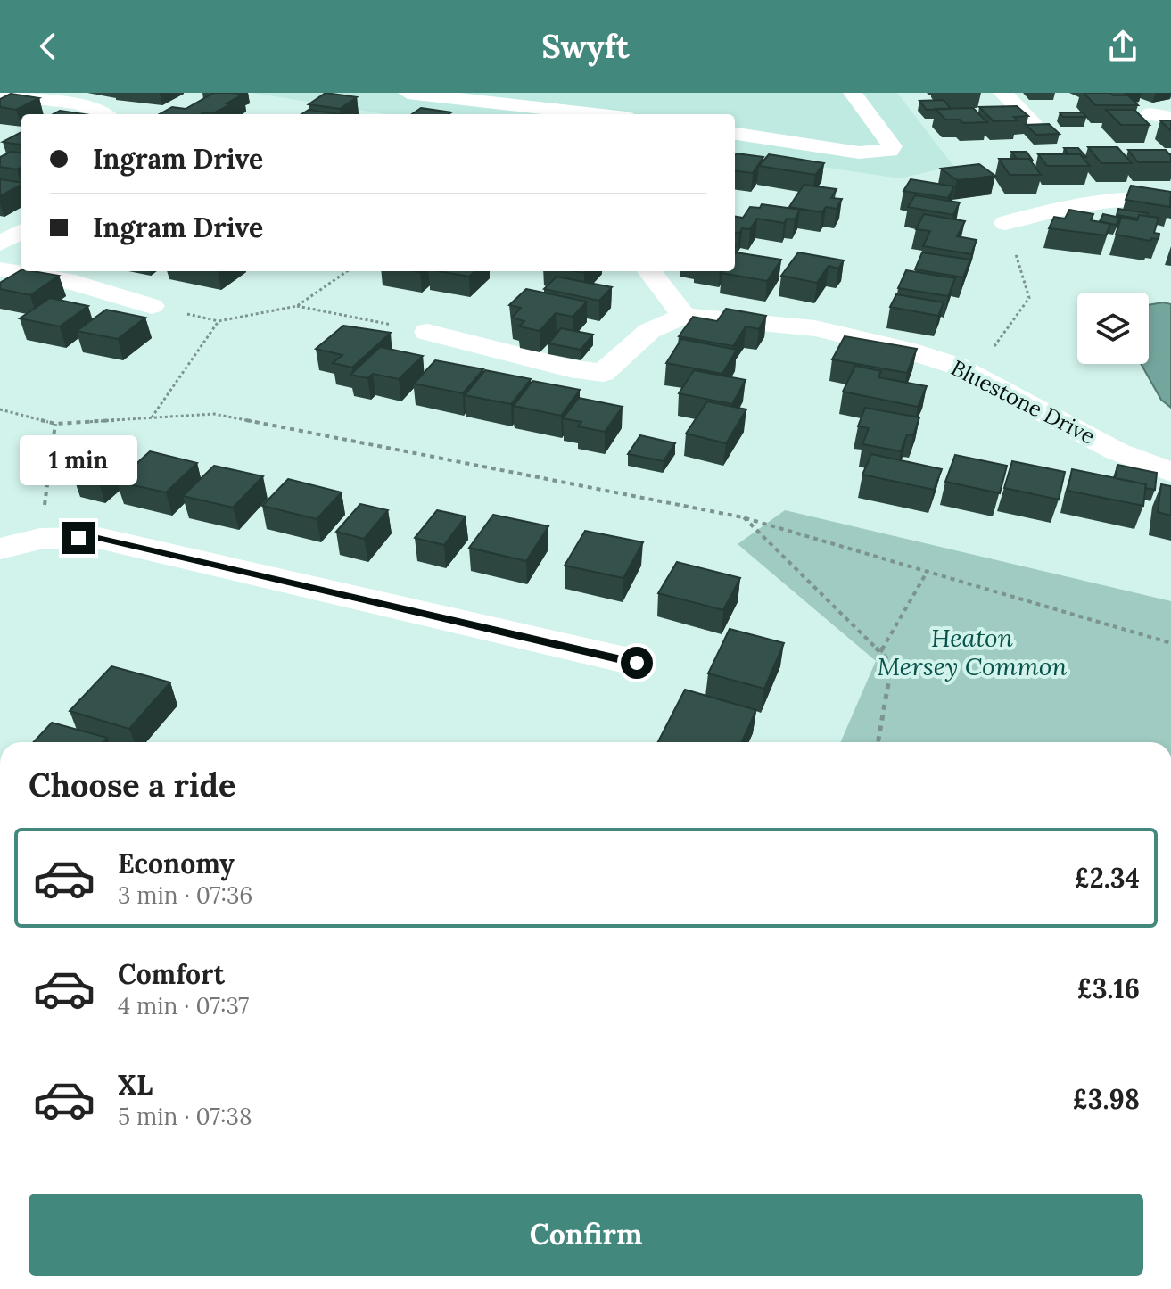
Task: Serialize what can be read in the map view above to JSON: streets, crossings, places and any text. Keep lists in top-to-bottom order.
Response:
{
  "streets": {
    "street": ["Bluestone Drive"]
  },
  "parks": ["Heaton Mersey Common"],
  "page": {
    "header": "Swyft",
    "banner": ["Ingram Drive", "Ingram Drive"],
    "bubble": "1 min",
    "heading": "Choose a ride",
    "list": [
      {
        "name": "Economy",
        "note": "3 min · 07:36",
        "value": "£2.34"
      },
      {
        "name": "Comfort",
        "note": "4 min · 07:37",
        "value": "£3.16"
      },
      {
        "name": "XL",
        "note": "5 min · 07:38",
        "value": "£3.98"
      }
    ],
    "buttons": "Confirm"
  }
}
